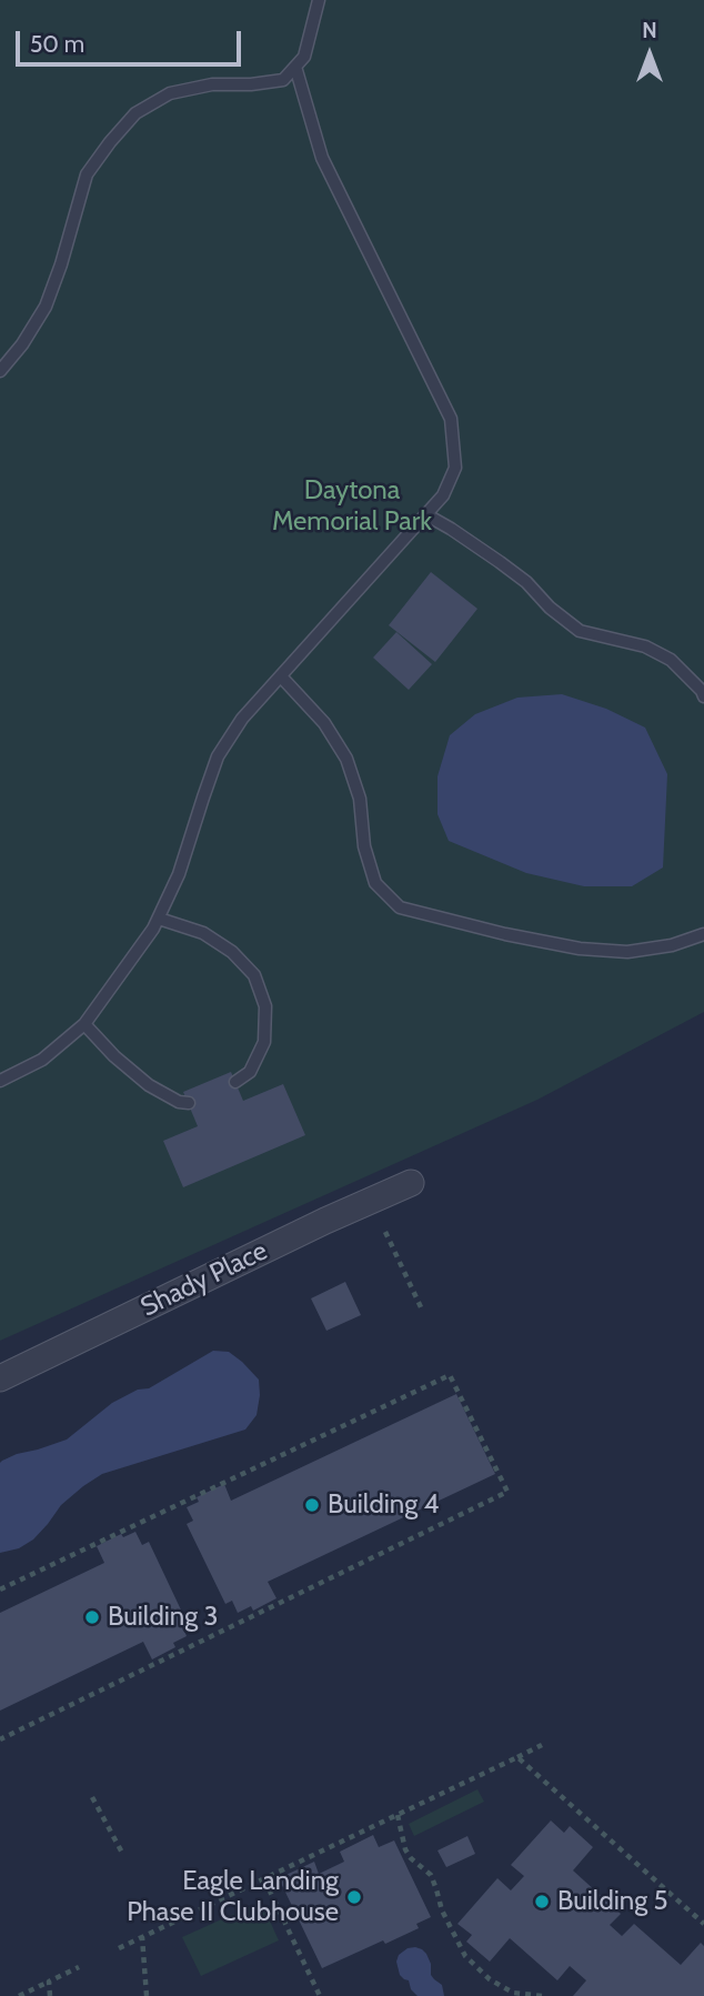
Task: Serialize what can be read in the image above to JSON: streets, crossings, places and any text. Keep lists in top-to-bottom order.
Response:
{
  "streets": {
    "street": ["Shady Place"]
  },
  "parks": ["Daytona Memorial Park"],
  "places": [
    "Building 4",
    "Building 3",
    "Eagle Landing Phase II Clubhouse",
    "Building 5"
  ],
  "scale_bar": "50 m",
  "north": "top"
}
